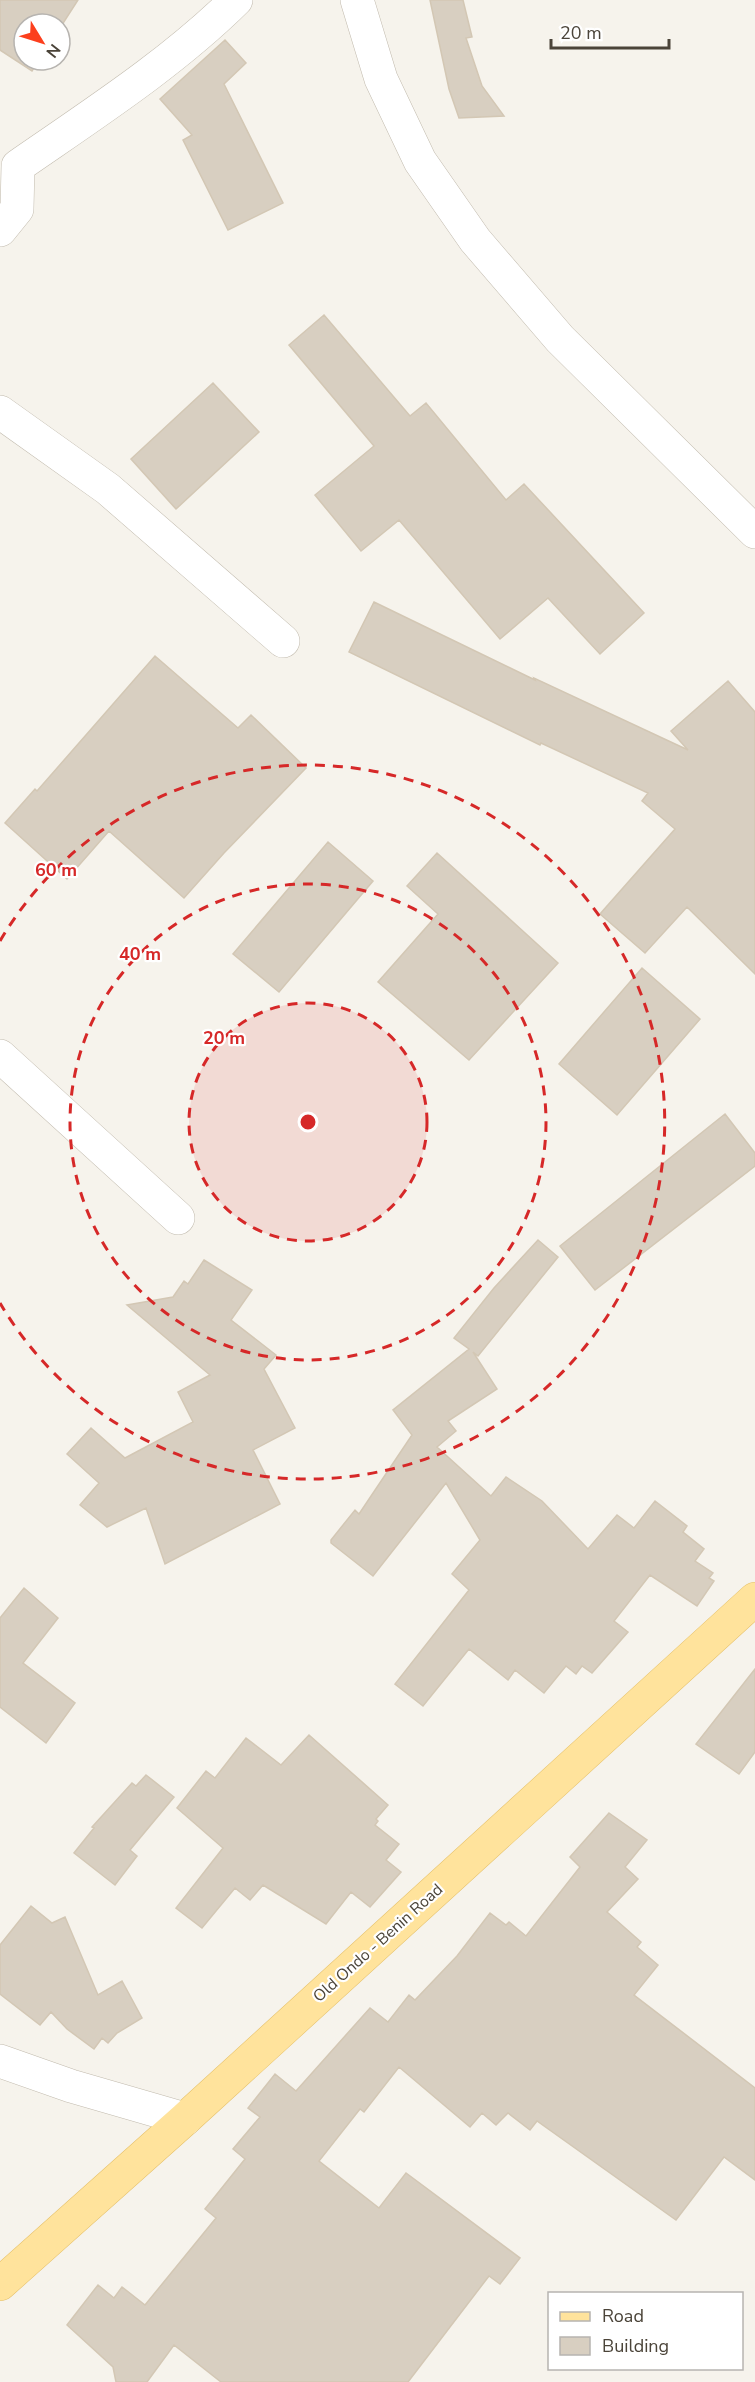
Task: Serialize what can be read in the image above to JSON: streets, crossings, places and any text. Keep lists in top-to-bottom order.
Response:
{
  "streets": {
    "main road": ["Old Ondo - Benin Road"]
  },
  "legend": ["Road", "Building"],
  "scale_bar": "20 m",
  "north": "bottom right",
  "rings": ["60 m", "40 m", "20 m"]
}
